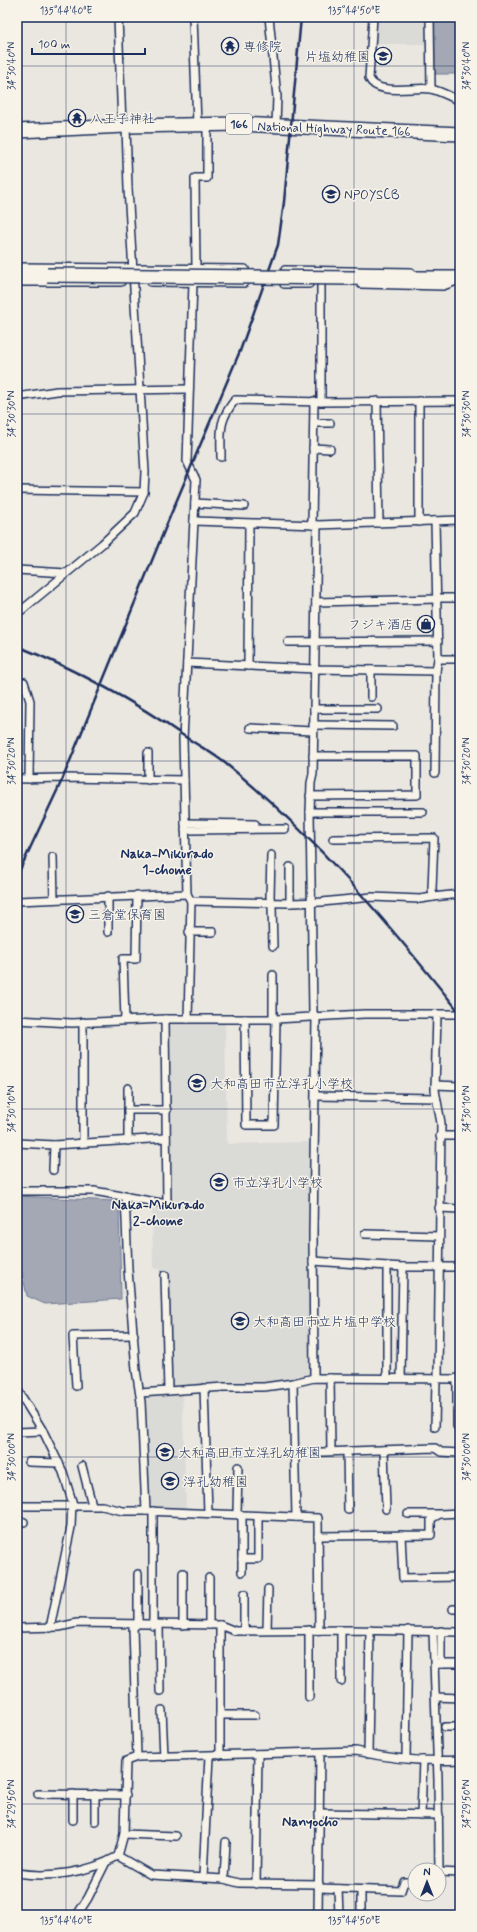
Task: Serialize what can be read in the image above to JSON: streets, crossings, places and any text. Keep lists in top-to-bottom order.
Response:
{
  "streets": {
    "highway": ["166", "National Highway Route 166"]
  },
  "districts": ["Naka-Mikurado 1-chome", "Naka-Mikurado 2-chome", "Nanyocho"],
  "places": {
    "temple": ["専修院", "八王子神社"],
    "school or university": [
      "片塩幼稚園",
      "NPOYSCB",
      "三倉堂保育園",
      "大和高田市立浮孔小学校",
      "市立浮孔小学校",
      "大和高田市立片塩中学校",
      "大和高田市立浮孔幼稚園",
      "浮孔幼稚園"
    ],
    "shop": ["フジキ酒店"]
  },
  "scale_bar": "100 m",
  "north": "top",
  "coordinates": [
    "135°44'40\"E",
    "135°44'50\"E",
    "34°30'40\"N",
    "34°30'30\"N",
    "34°30'20\"N",
    "34°30'10\"N",
    "34°30'00\"N",
    "34°29'50\"N"
  ]
}
